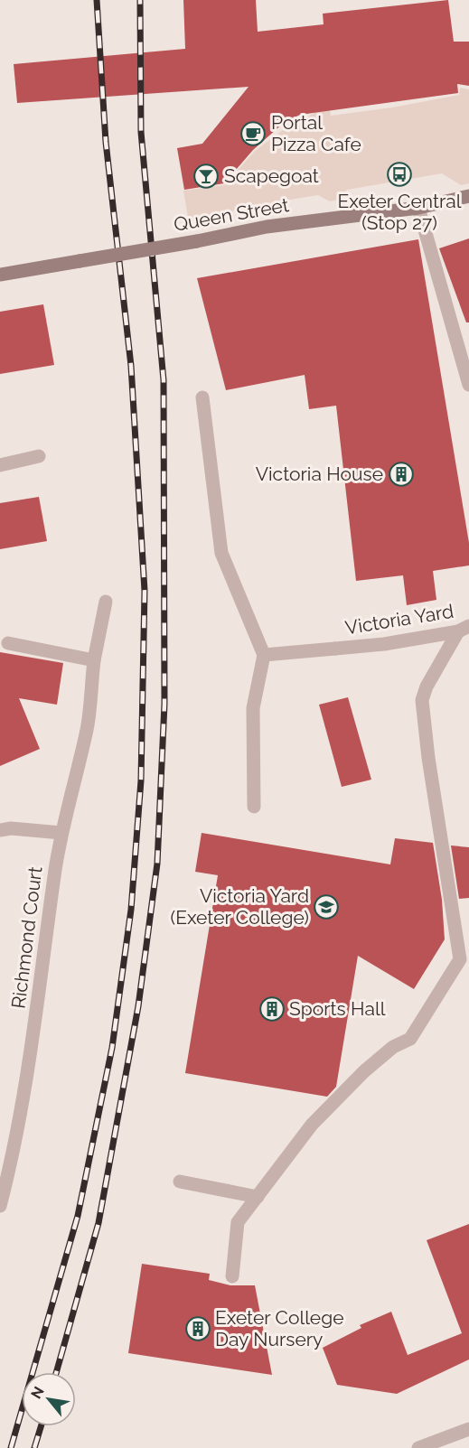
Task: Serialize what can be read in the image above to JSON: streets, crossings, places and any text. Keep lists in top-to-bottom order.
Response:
{
  "streets": {
    "street": ["Queen Street", "Victoria Yard", "Richmond Court"]
  },
  "places": {
    "cafe": ["Portal Pizza Cafe"],
    "bus stop": ["Exeter Central (Stop 27)"],
    "bar": ["Scapegoat"],
    "building": ["Victoria House", "Sports Hall", "Exeter College Day Nursery"],
    "school or university": ["Victoria Yard (Exeter College)"]
  },
  "north": "top left"
}
